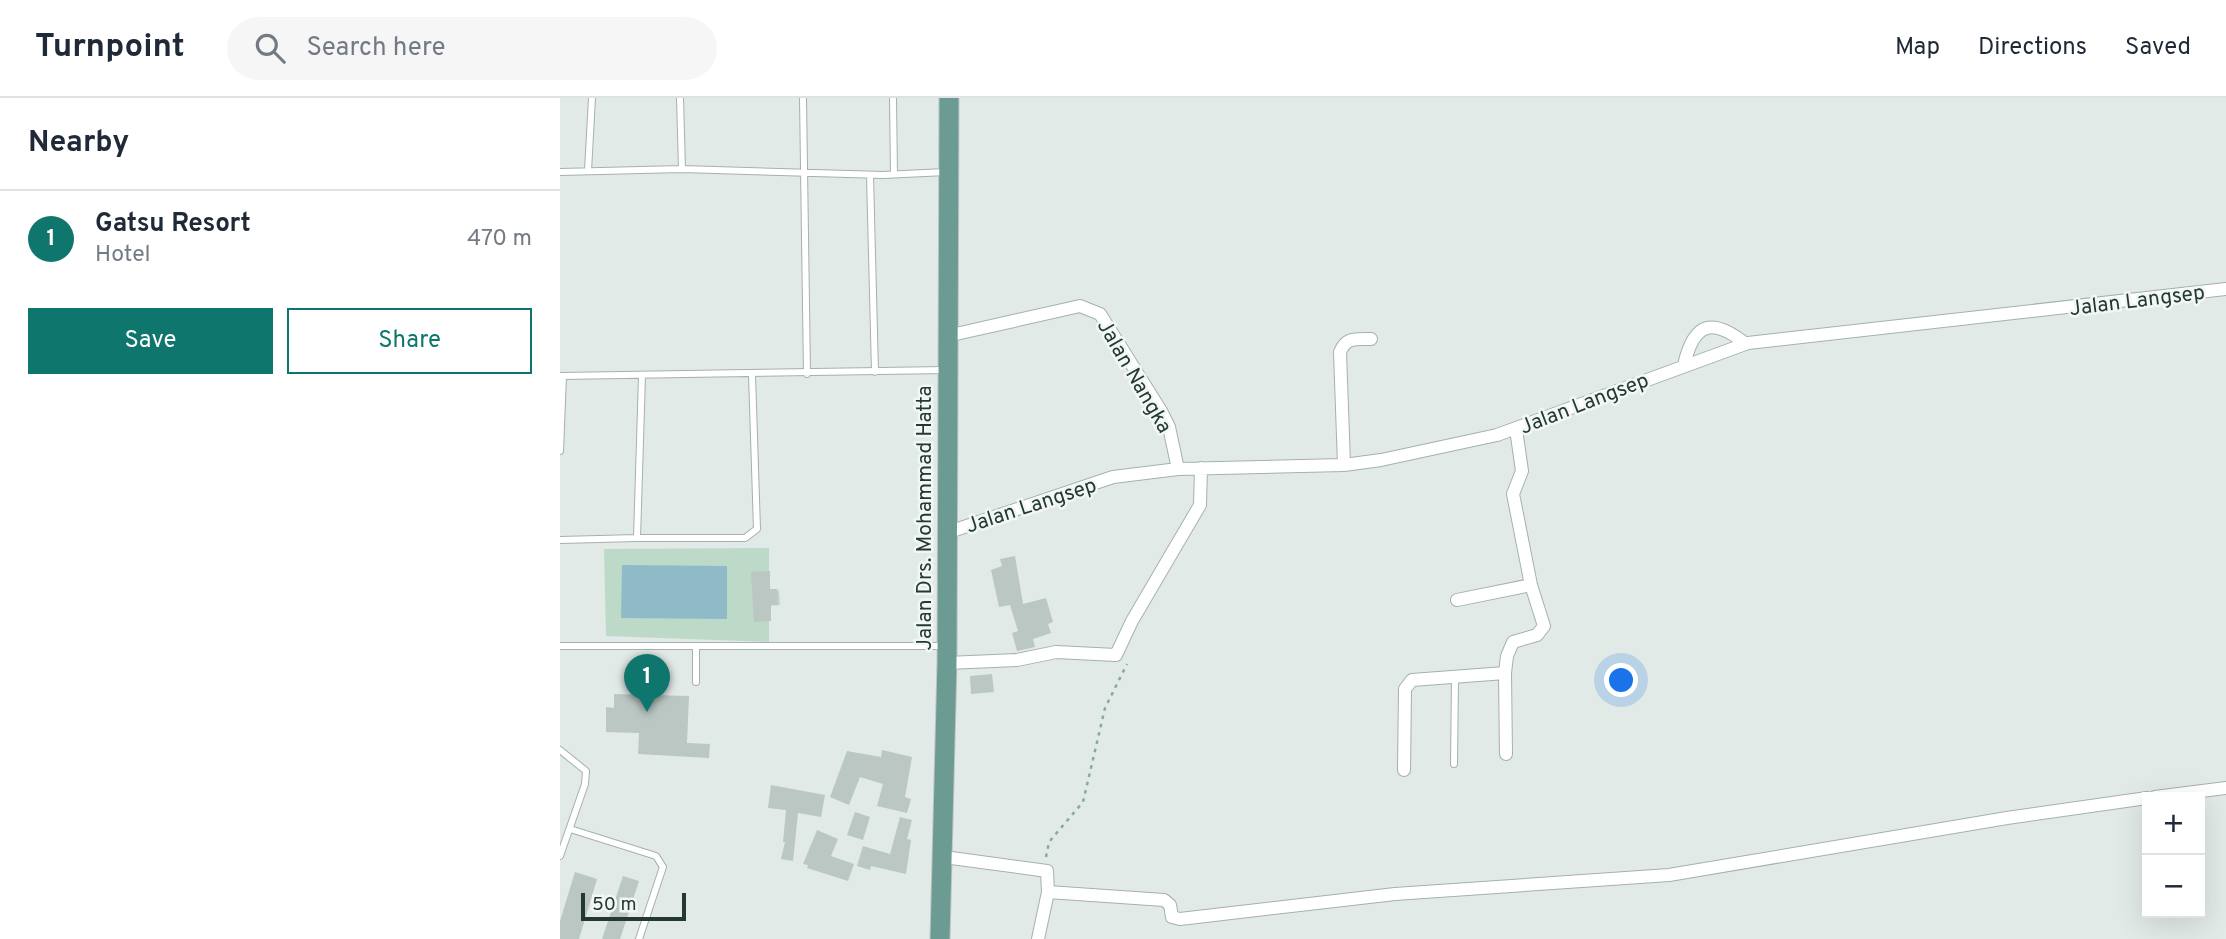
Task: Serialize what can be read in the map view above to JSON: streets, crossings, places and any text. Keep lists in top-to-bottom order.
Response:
{
  "streets": {
    "main road": ["Jalan Drs. Mohammad Hatta"],
    "street": ["Jalan Langsep", "Jalan Nangka"]
  },
  "crossings": [
    ["Jalan Langsep", "Jalan Nangka"],
    ["Jalan Langsep", "Jalan Drs. Mohammad Hatta"],
    ["Jalan Nangka", "Jalan Drs. Mohammad Hatta"]
  ],
  "scale_bar": "50 m",
  "page": {
    "header": "Turnpoint",
    "search": "Search here",
    "nav": ["Map", "Directions", "Saved"],
    "heading": "Nearby",
    "list": [
      {
        "mark": "1",
        "name": "Gatsu Resort",
        "note": "Hotel",
        "value": "470 m"
      }
    ],
    "buttons": ["Save", "Share"],
    "pins": "1",
    "map_buttons": ["+", "−"],
    "scale": "50 m"
  }
}
